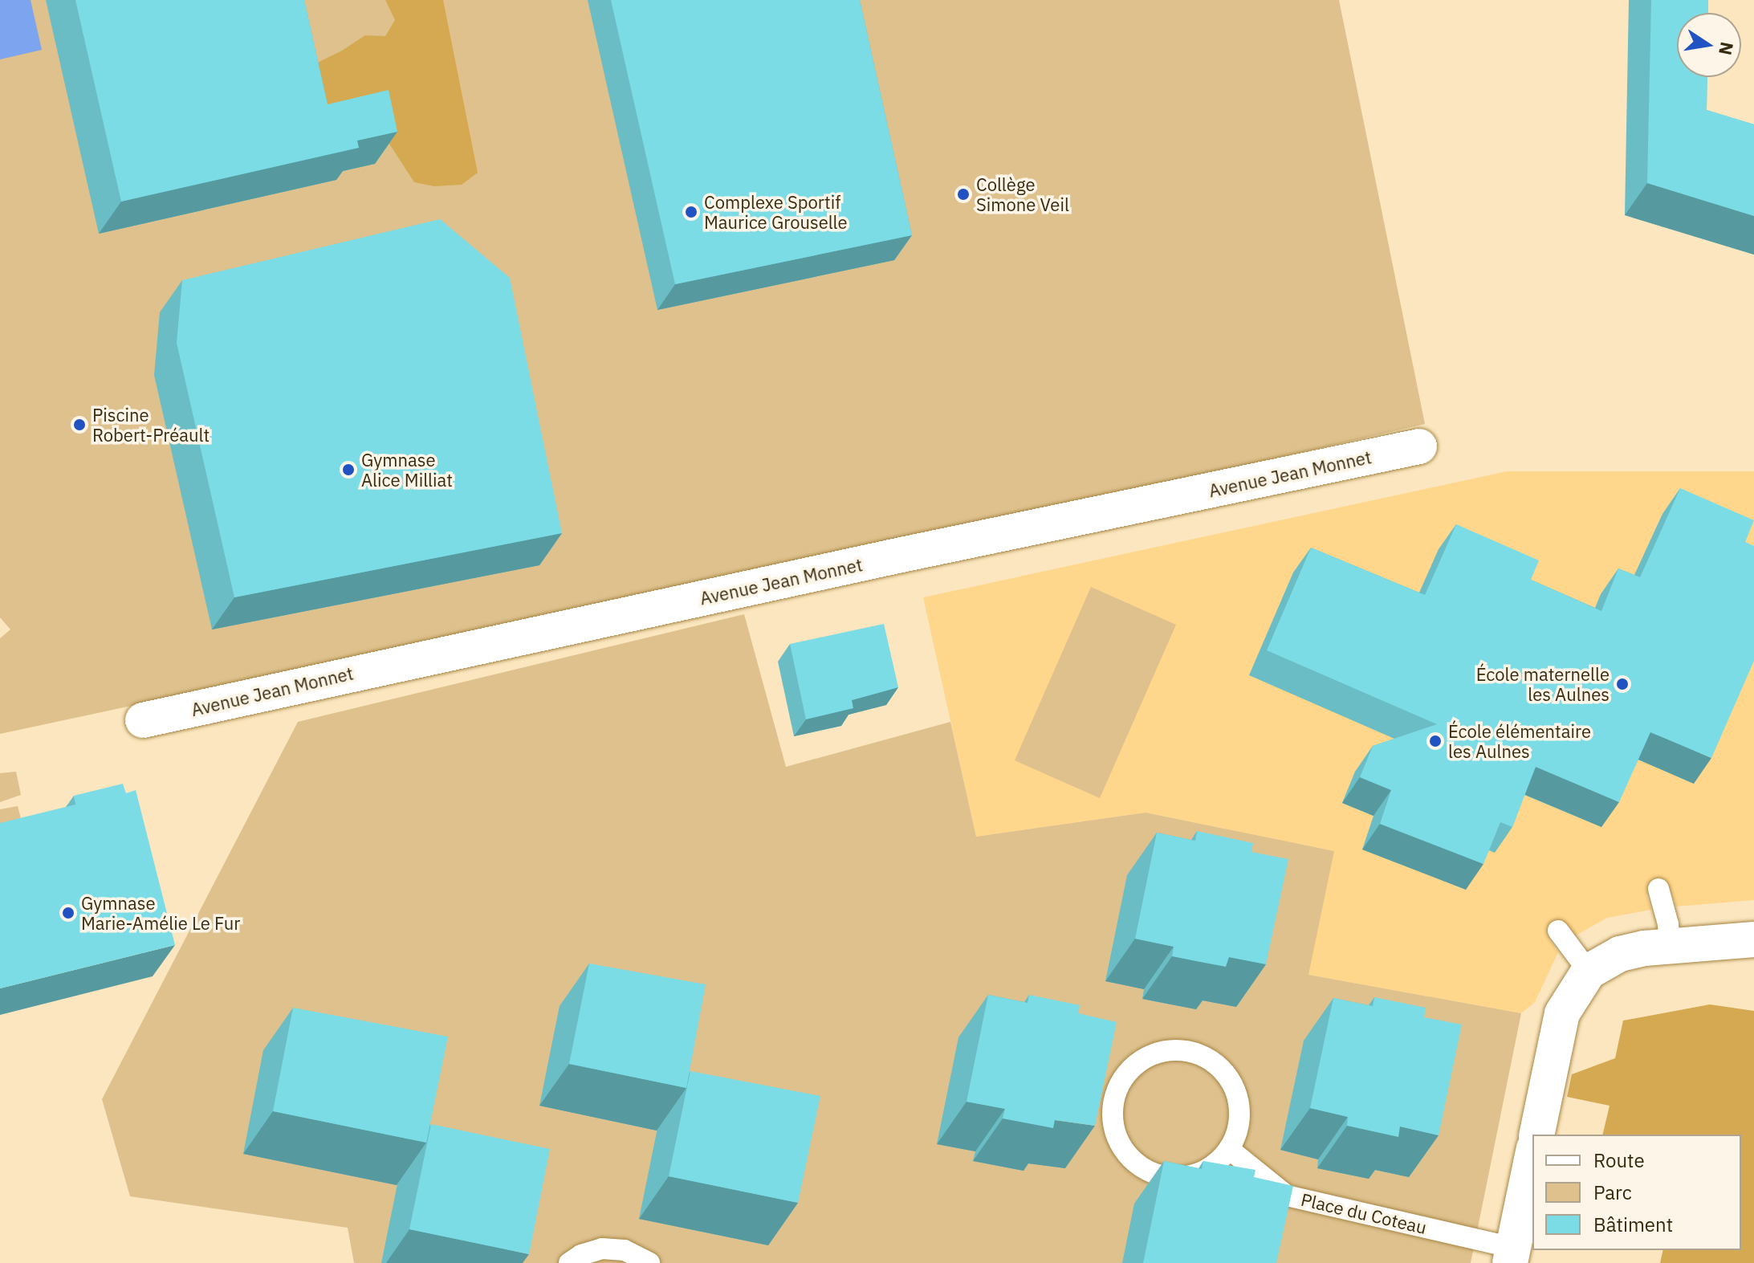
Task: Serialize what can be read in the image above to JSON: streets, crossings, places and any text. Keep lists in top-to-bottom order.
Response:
{
  "streets": {
    "street": ["Avenue Jean Monnet"],
    "lane": ["Place du Coteau"]
  },
  "places": [
    "Collège Simone Veil",
    "Complexe Sportif Maurice Grouselle",
    "Piscine Robert-Préault",
    "Gymnase Alice Milliat",
    "École maternelle les Aulnes",
    "École élémentaire les Aulnes",
    "Gymnase Marie-Amélie Le Fur"
  ],
  "legend": ["Route", "Parc", "Bâtiment"],
  "north": "right"
}
